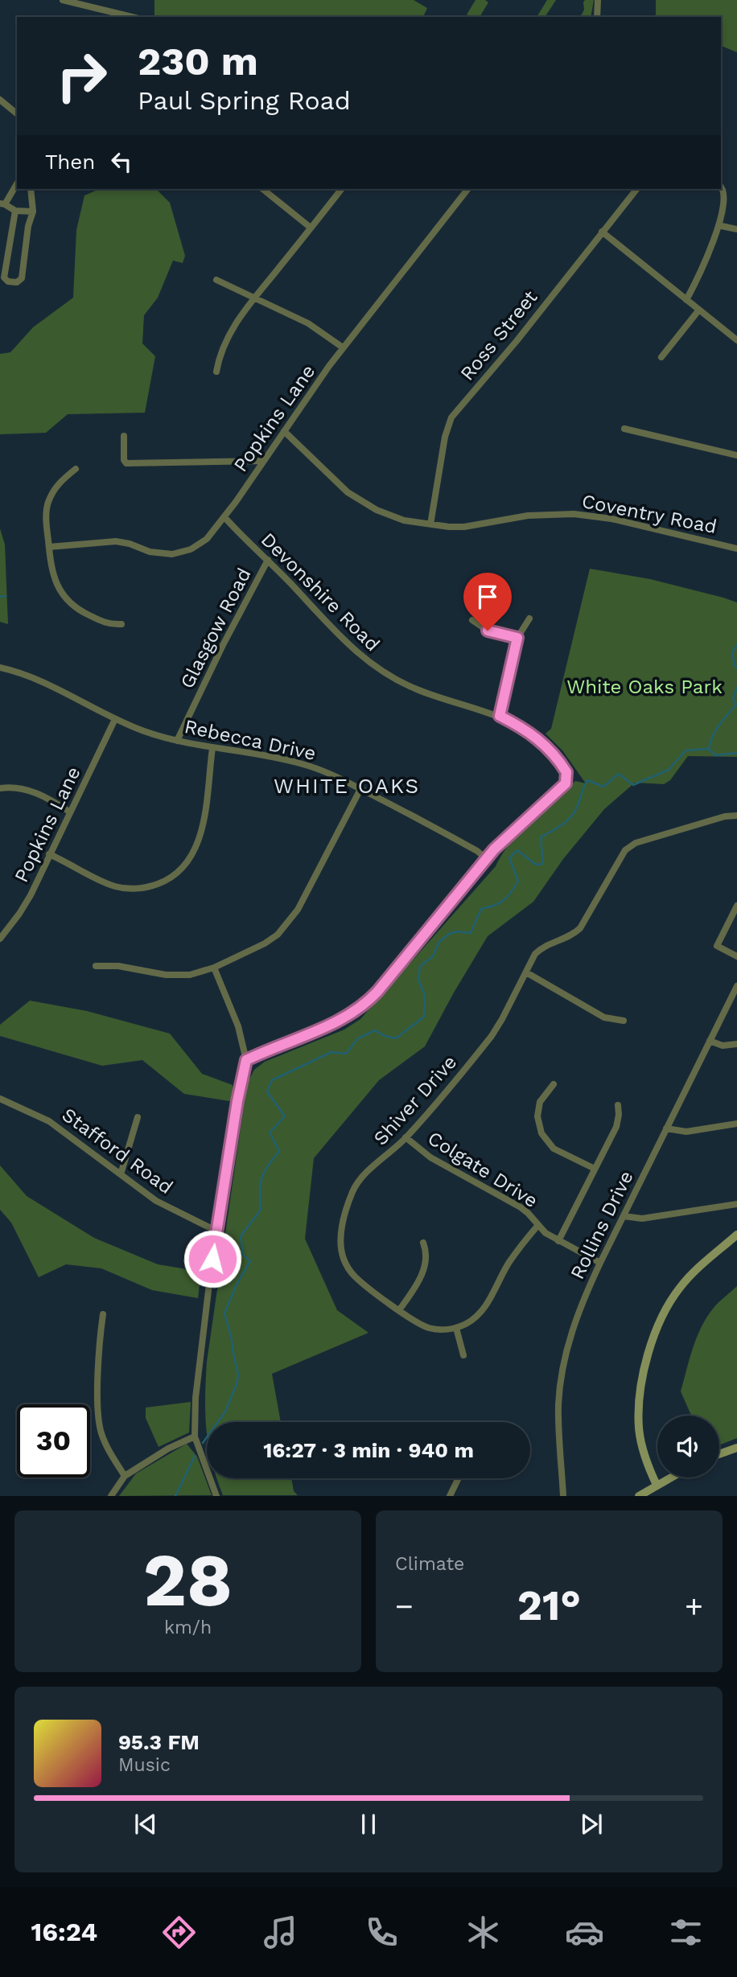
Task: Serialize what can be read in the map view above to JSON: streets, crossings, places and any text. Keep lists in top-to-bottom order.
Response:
{
  "streets": {
    "street": [
      "Ross Street",
      "Popkins Lane",
      "Coventry Road",
      "Devonshire Road",
      "Glasgow Road",
      "Rebecca Drive",
      "Shiver Drive",
      "Stafford Road",
      "Colgate Drive",
      "Rollins Drive"
    ]
  },
  "crossings": [
    ["Ross Street", "Coventry Road"],
    ["Popkins Lane", "Coventry Road"],
    ["Popkins Lane", "Devonshire Road"],
    ["Popkins Lane", "Rebecca Drive"],
    ["Devonshire Road", "Glasgow Road"],
    ["Devonshire Road", "Rebecca Drive"],
    ["Glasgow Road", "Rebecca Drive"],
    ["Shiver Drive", "Colgate Drive"],
    ["Colgate Drive", "Rollins Drive"]
  ],
  "districts": ["WHITE OAKS"],
  "parks": ["White Oaks Park"],
  "page": {
    "turn": ["230 m", "Paul Spring Road"],
    "then": "Then",
    "limit": "30",
    "trip": "16:27 · 3 min · 940 m",
    "tile": [
      ["28", "km/h"],
      "Climate"
    ],
    "heat": ["−", "21°", "+"],
    "song": ["95.3 FM", "Music"],
    "tabs": "16:24"
  }
}
